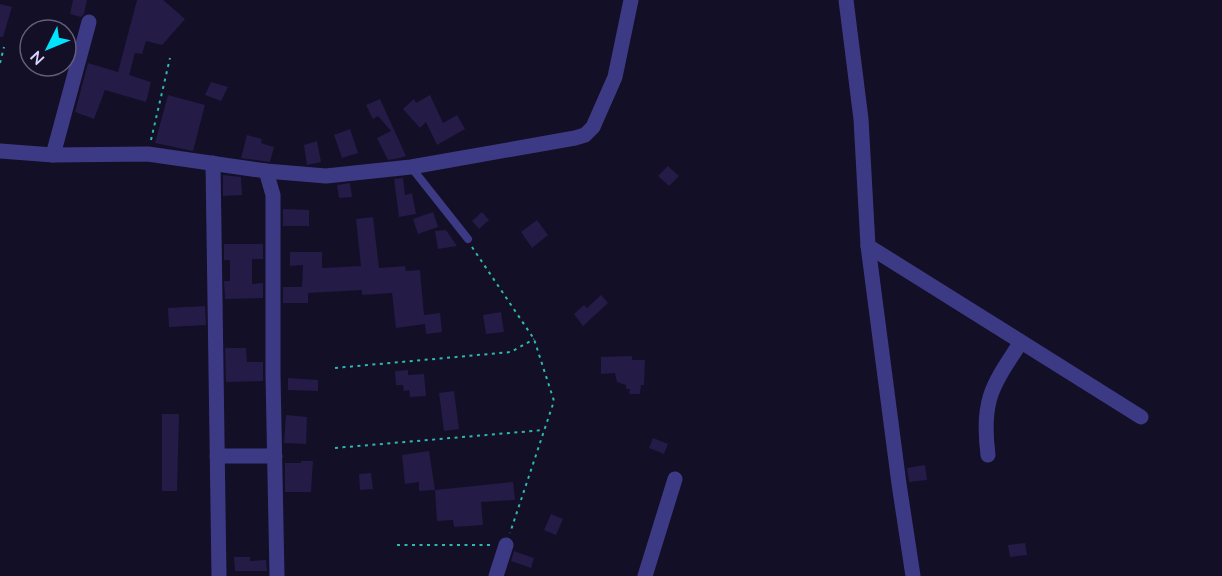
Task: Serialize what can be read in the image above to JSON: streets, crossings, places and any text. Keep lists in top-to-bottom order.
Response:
{
  "north": "bottom left"
}
